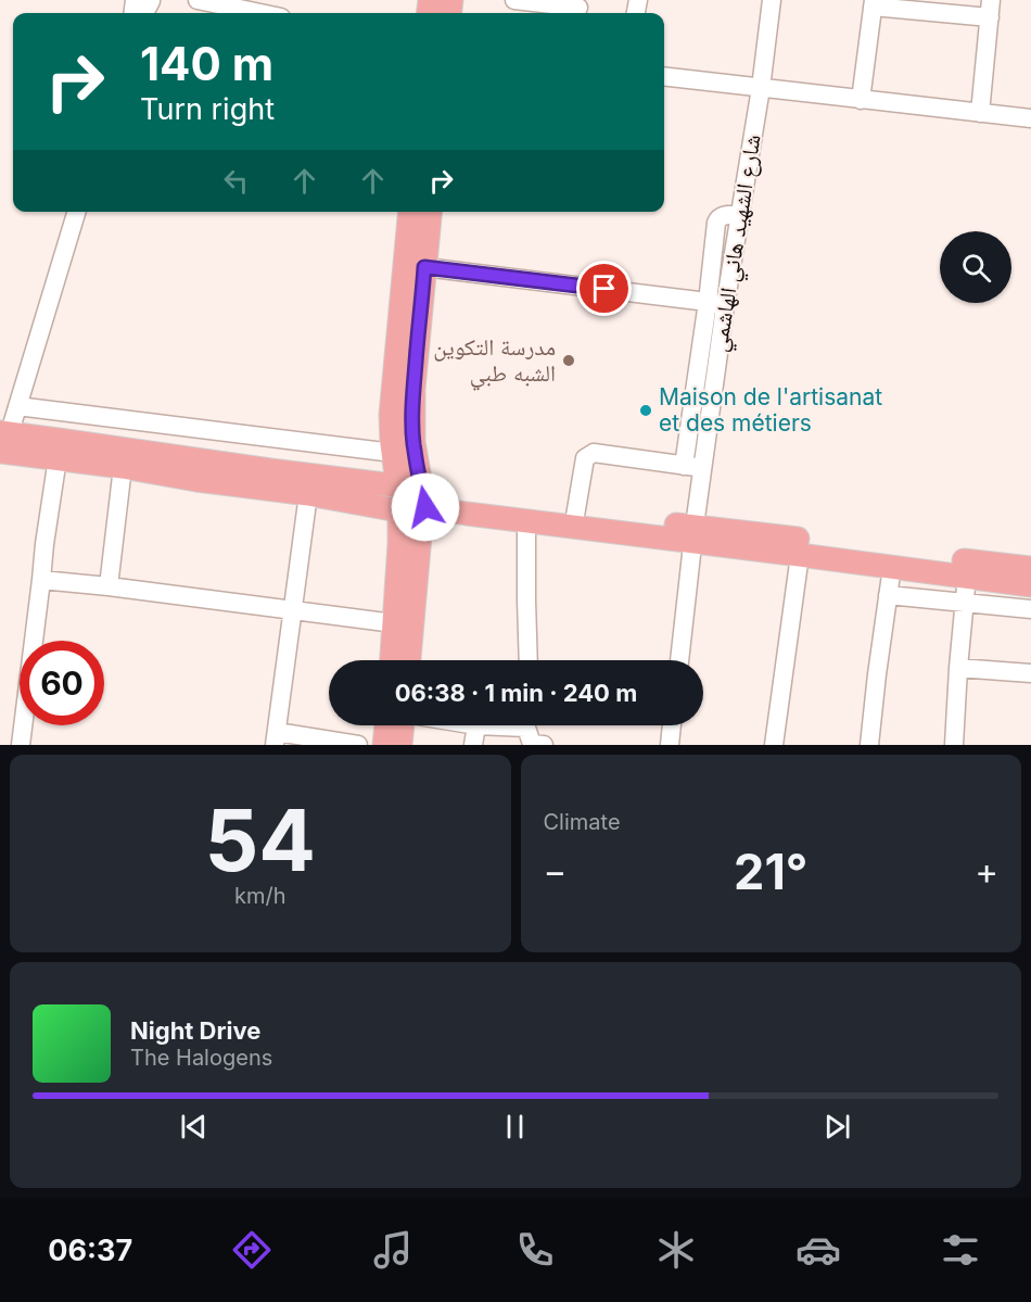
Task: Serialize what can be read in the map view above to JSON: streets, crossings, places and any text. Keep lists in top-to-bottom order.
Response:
{
  "streets": {
    "street": ["شارع الشهيد هاني الهاشمي"]
  },
  "places": ["مدرسة التكوين الشبه طبي", "Maison de l'artisanat et des métiers"],
  "page": {
    "turn": ["140 m", "Turn right"],
    "limit": "60",
    "trip": "06:38 · 1 min · 240 m",
    "tile": [
      ["54", "km/h"],
      "Climate"
    ],
    "heat": ["−", "21°", "+"],
    "song": ["Night Drive", "The Halogens"],
    "tabs": "06:37"
  }
}
